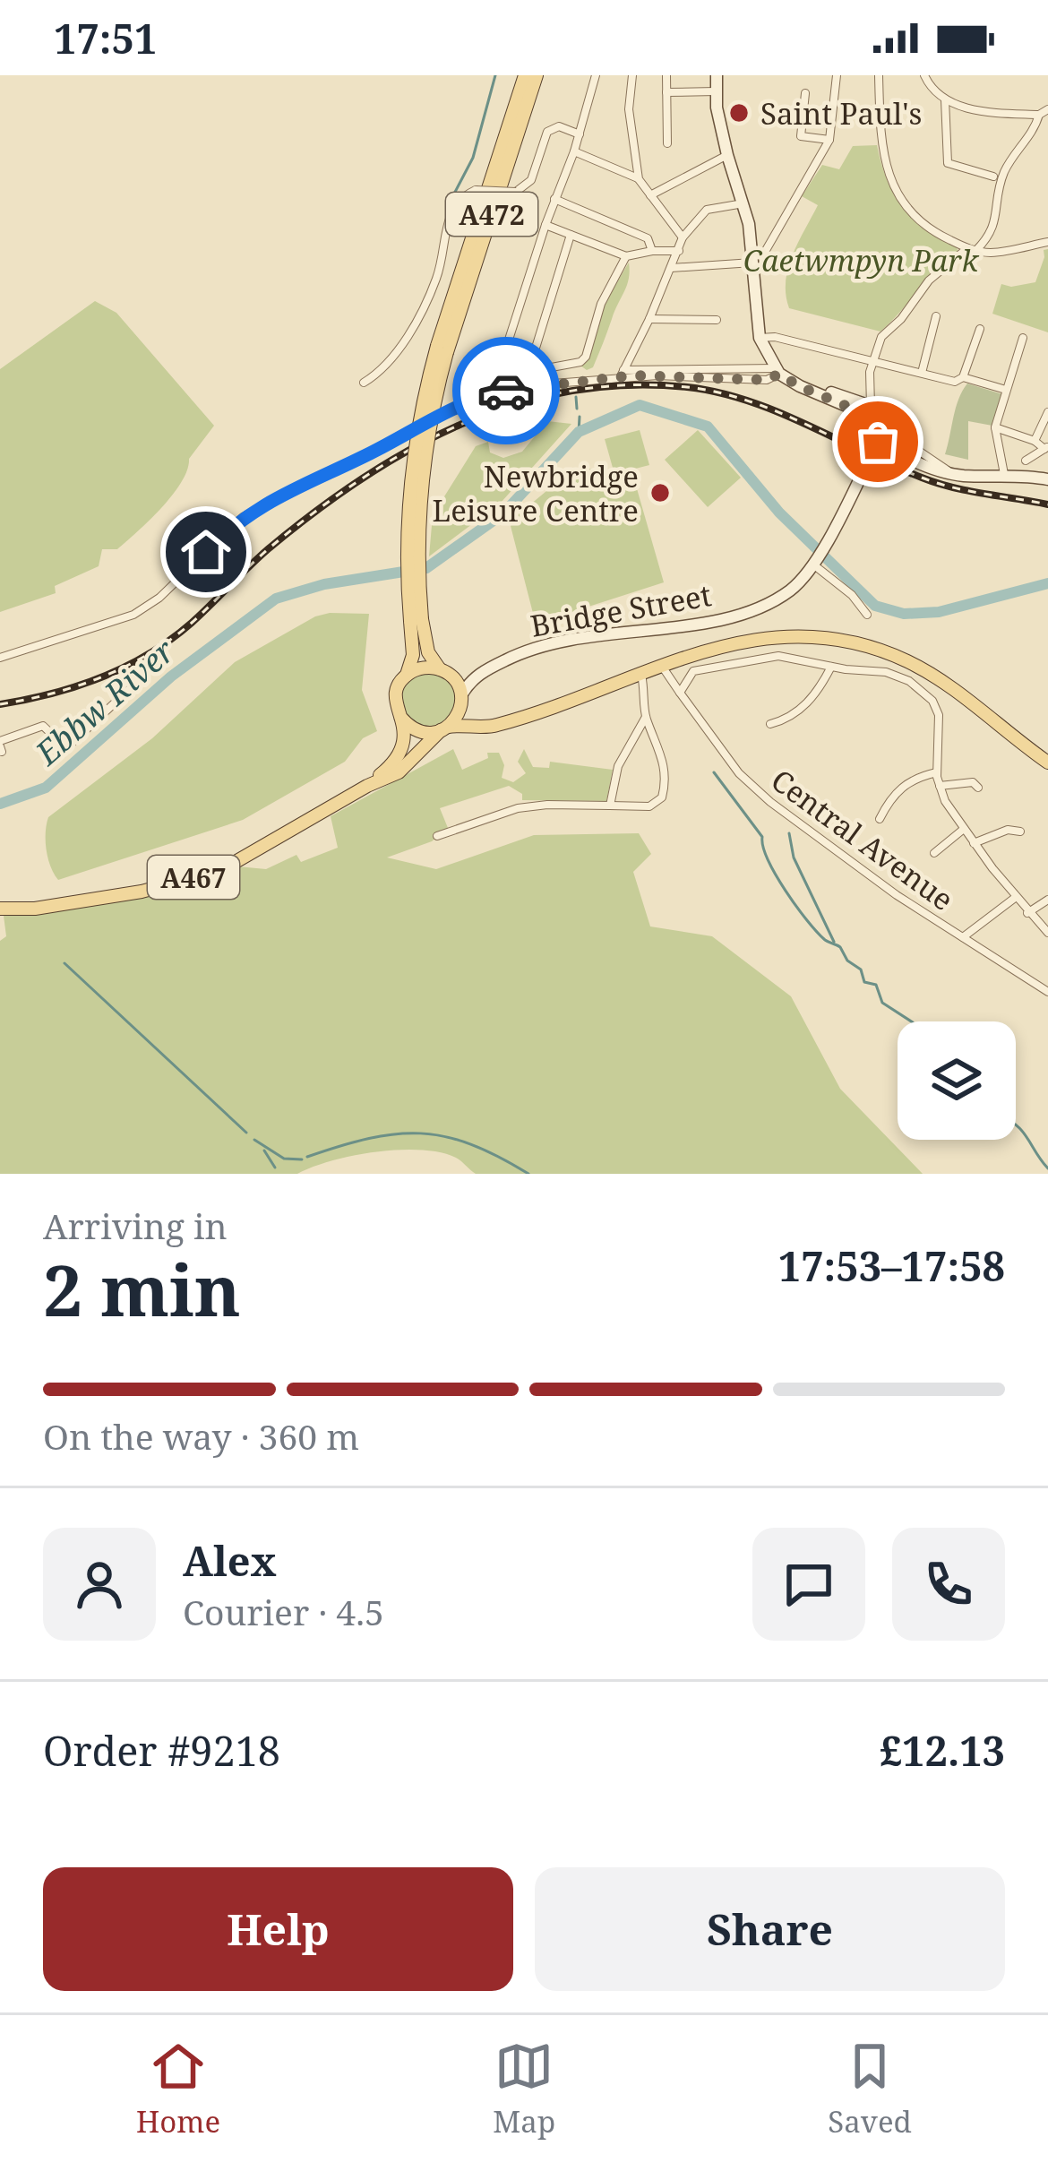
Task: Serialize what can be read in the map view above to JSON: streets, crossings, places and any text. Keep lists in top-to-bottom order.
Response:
{
  "streets": {
    "main road": ["A472", "A467"],
    "street": ["Bridge Street", "Central Avenue"]
  },
  "crossings": [
    ["A472", "Bridge Street"],
    ["A472", "A467"],
    ["Bridge Street", "A467"]
  ],
  "water": ["Ebbw River"],
  "parks": ["Caetwmpyn Park"],
  "places": ["Saint Paul's", "Newbridge Leisure Centre"],
  "page": {
    "status": "17:51",
    "heading": ["2 min", "Arriving in", "17:53–17:58"],
    "panel": [
      "Alex",
      "Courier · 4.5",
      "Order #9218",
      "£12.13"
    ],
    "bar": "On the way · 360 m",
    "buttons": ["Help", "Share"],
    "tabs": ["Home", "Map", "Saved"]
  }
}
